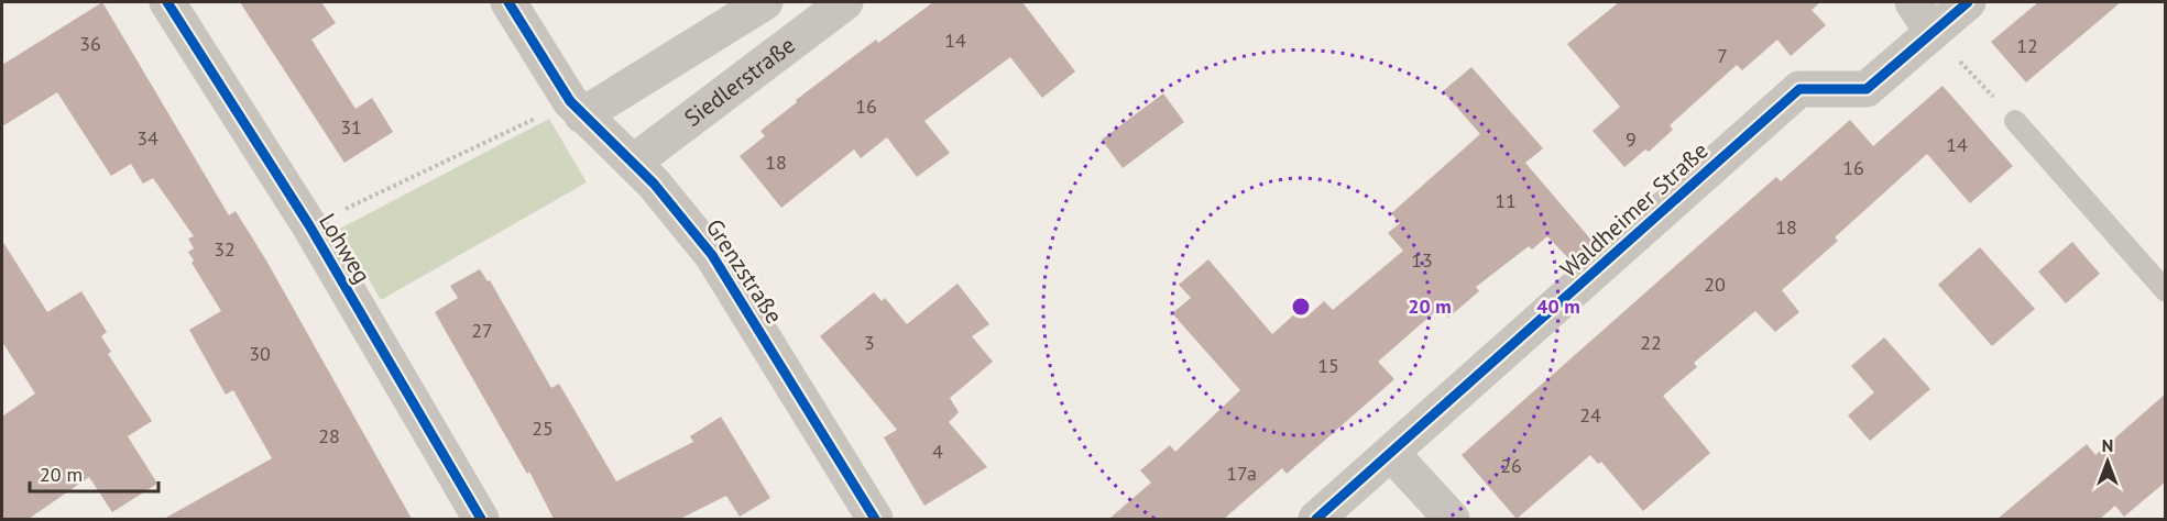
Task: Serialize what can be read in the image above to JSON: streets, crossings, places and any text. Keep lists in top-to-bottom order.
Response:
{
  "streets": {
    "street": [
      "Siedlerstraße",
      "Waldheimer Straße",
      "Lohweg",
      "Grenzstraße"
    ]
  },
  "crossings": [
    ["Siedlerstraße", "Grenzstraße"]
  ],
  "house_numbers": [
    "14",
    "36",
    "12",
    "7",
    "16",
    "31",
    "34",
    "9",
    "14",
    "18",
    "16",
    "11",
    "18",
    "32",
    "13",
    "20",
    "27",
    "3",
    "22",
    "30",
    "15",
    "24",
    "25",
    "28",
    "4",
    "26",
    "17a"
  ],
  "scale_bar": "20 m",
  "north": "top",
  "rings": ["20 m", "40 m"]
}
